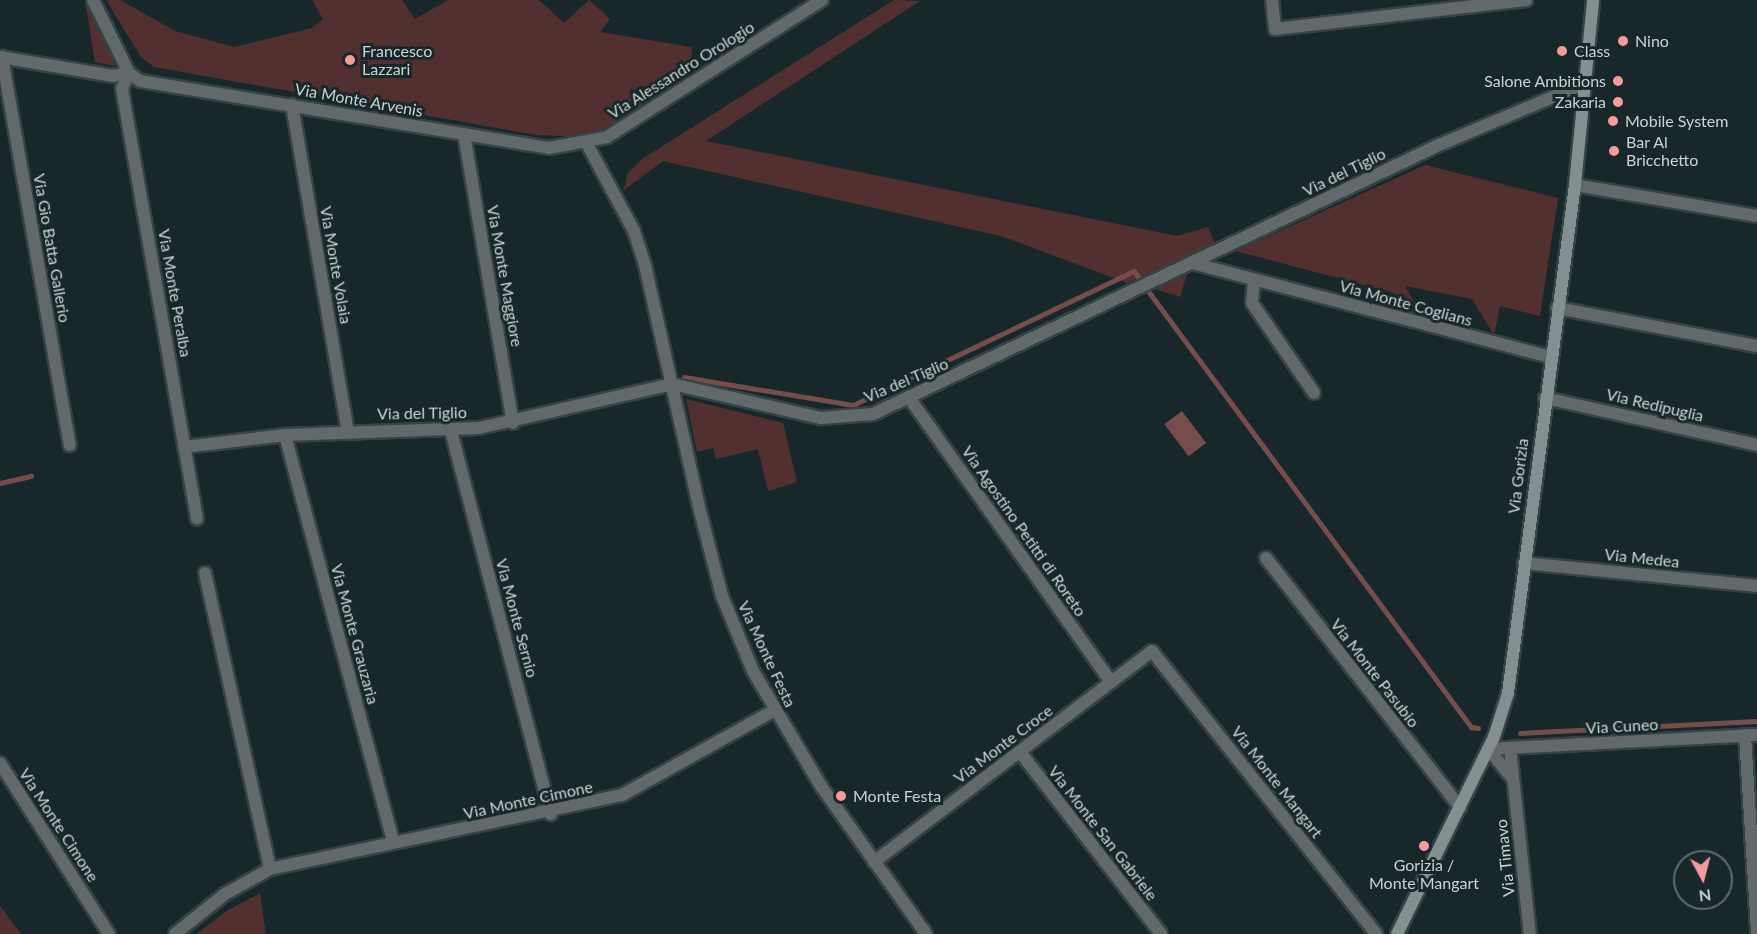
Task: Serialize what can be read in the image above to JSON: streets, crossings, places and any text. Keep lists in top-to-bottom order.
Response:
{
  "streets": {
    "street": [
      "Via Alessandro Orologio",
      "Via Monte Arvenis",
      "Via del Tiglio",
      "Via Gio Batta Gallerio",
      "Via Monte Volaia",
      "Via Monte Maggiore",
      "Via Monte Peralba",
      "Via Monte Coglians",
      "Via Redipuglia",
      "Via Gorizia",
      "Via Agostino Petitti di Roreto",
      "Via Medea",
      "Via Monte Sernio",
      "Via Monte Grauzaria",
      "Via Monte Festa",
      "Via Monte Pasubio",
      "Via Cuneo",
      "Via Monte Croce",
      "Via Monte Mangart",
      "Via Monte Cimone",
      "Via Monte San Gabriele",
      "Via Timavo"
    ]
  },
  "crossings": [
    ["Via Alessandro Orologio", "Via Monte Arvenis"],
    ["Via Alessandro Orologio", "Via Monte Festa"],
    ["Via Monte Arvenis", "Via Monte Volaia"],
    ["Via Monte Arvenis", "Via Monte Maggiore"],
    ["Via Monte Arvenis", "Via Monte Peralba"],
    ["Via Monte Arvenis", "Via Monte Festa"],
    ["Via del Tiglio", "Via Monte Volaia"],
    ["Via del Tiglio", "Via Monte Maggiore"],
    ["Via del Tiglio", "Via Monte Peralba"],
    ["Via del Tiglio", "Via Monte Coglians"],
    ["Via del Tiglio", "Via Gorizia"],
    ["Via del Tiglio", "Via Agostino Petitti di Roreto"],
    ["Via del Tiglio", "Via Monte Sernio"],
    ["Via del Tiglio", "Via Monte Grauzaria"],
    ["Via del Tiglio", "Via Monte Festa"],
    ["Via Monte Coglians", "Via Gorizia"],
    ["Via Redipuglia", "Via Gorizia"],
    ["Via Gorizia", "Via Medea"],
    ["Via Gorizia", "Via Monte Pasubio"],
    ["Via Gorizia", "Via Cuneo"],
    ["Via Agostino Petitti di Roreto", "Via Monte Croce"],
    ["Via Monte Sernio", "Via Monte Cimone"],
    ["Via Monte Grauzaria", "Via Monte Cimone"],
    ["Via Monte Festa", "Via Monte Croce"],
    ["Via Monte Festa", "Via Monte Cimone"],
    ["Via Cuneo", "Via Timavo"],
    ["Via Monte Croce", "Via Monte Mangart"],
    ["Via Monte Croce", "Via Monte San Gabriele"]
  ],
  "places": [
    "Nino",
    "Class",
    "Francesco Lazzari",
    "Salone Ambitions",
    "Zakaria",
    "Mobile System",
    "Bar Al Bricchetto",
    "Monte Festa",
    "Gorizia / Monte Mangart"
  ],
  "north": "bottom"
}
